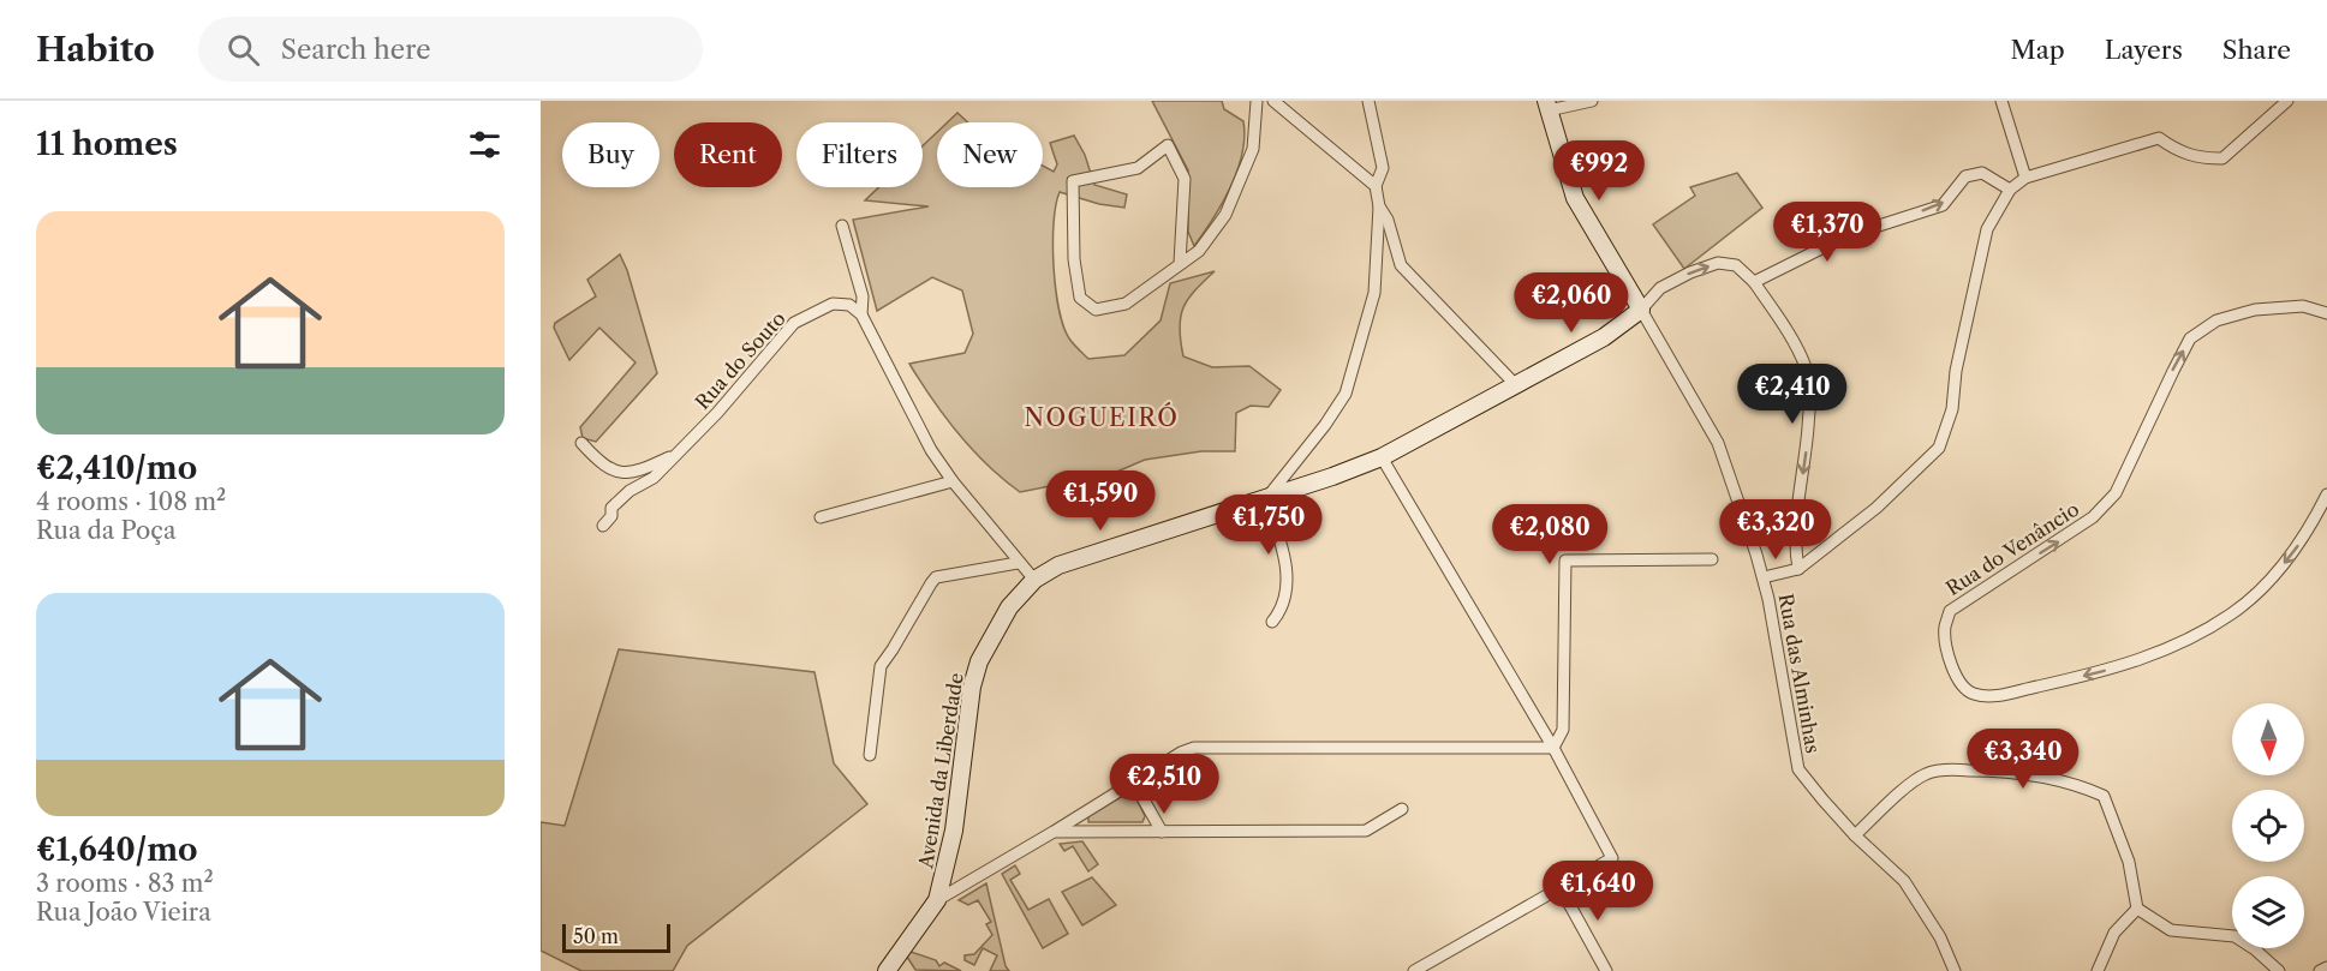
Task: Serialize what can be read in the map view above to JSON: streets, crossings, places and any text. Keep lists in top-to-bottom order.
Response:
{
  "streets": {
    "street": [
      "Rua do Souto",
      "Rua do Venâncio",
      "Rua das Alminhas",
      "Avenida da Liberdade"
    ]
  },
  "crossings": [
    ["Rua das Alminhas", "Avenida da Liberdade"]
  ],
  "districts": ["NOGUEIRÓ"],
  "scale_bar": "50 m",
  "north": "bottom",
  "page": {
    "header": "Habito",
    "search": "Search here",
    "nav": ["Map", "Layers", "Share"],
    "heading": "11 homes",
    "chip": [
      "Buy",
      "Rent",
      "Filters",
      "New"
    ],
    "price": [
      "€992",
      "€1,370",
      "€2,060",
      "€2,410",
      "€1,590",
      "€1,750",
      "€3,320",
      "€2,080",
      "€3,340",
      "€2,510",
      "€1,640"
    ],
    "list": [
      {
        "name": "€2,410/mo",
        "note": "4 rooms · 108 m² · Rua da Poça"
      },
      {
        "name": "€1,640/mo",
        "note": "3 rooms · 83 m² · Rua João Vieira"
      }
    ],
    "scale": "50 m"
  }
}
